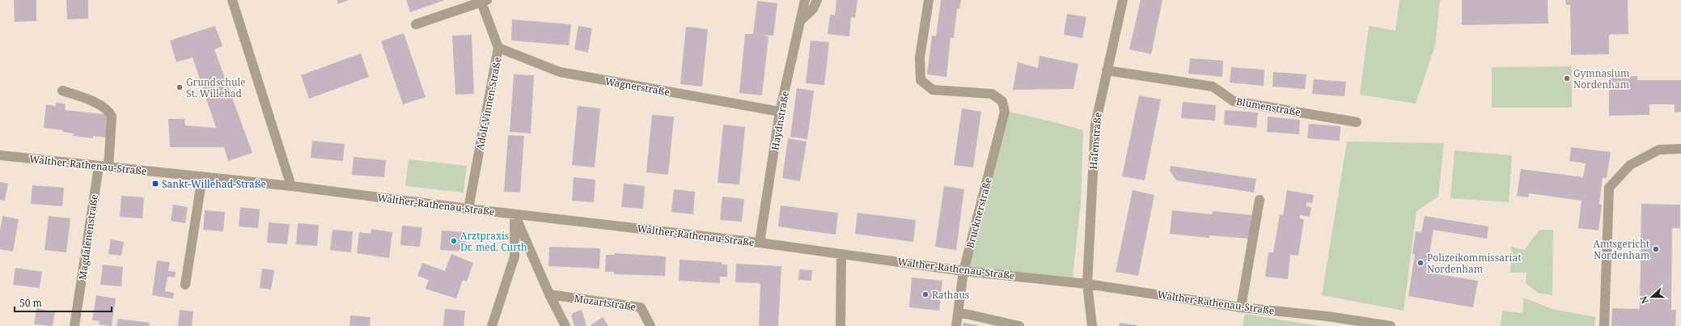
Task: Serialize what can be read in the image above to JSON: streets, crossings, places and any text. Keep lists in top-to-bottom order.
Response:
{
  "streets": {
    "street": [
      "Wagnerstraße",
      "Adolf-Vinnen-Straße",
      "Blumenstraße",
      "Haydnstraße",
      "Hafenstraße",
      "Walther-Rathenau-Straße",
      "Brucknerstraße",
      "Magdalenenstraße",
      "Mozartstraße"
    ]
  },
  "crossings": [
    ["Wagnerstraße", "Adolf-Vinnen-Straße"],
    ["Wagnerstraße", "Haydnstraße"],
    ["Adolf-Vinnen-Straße", "Walther-Rathenau-Straße"],
    ["Blumenstraße", "Hafenstraße"],
    ["Haydnstraße", "Walther-Rathenau-Straße"],
    ["Hafenstraße", "Walther-Rathenau-Straße"],
    ["Walther-Rathenau-Straße", "Brucknerstraße"],
    ["Walther-Rathenau-Straße", "Magdalenenstraße"]
  ],
  "places": {
    "other": [
      "Gymnasium Nordenham",
      "Grundschule St. Willehad",
      "Arztpraxis Dr. med. Curth",
      "Amtsgericht Nordenham",
      "Polizeikommissariat Nordenham",
      "Rathaus"
    ],
    "transit": ["Sankt-Willehad-Straße"]
  },
  "scale_bar": "50 m",
  "north": "left"
}
